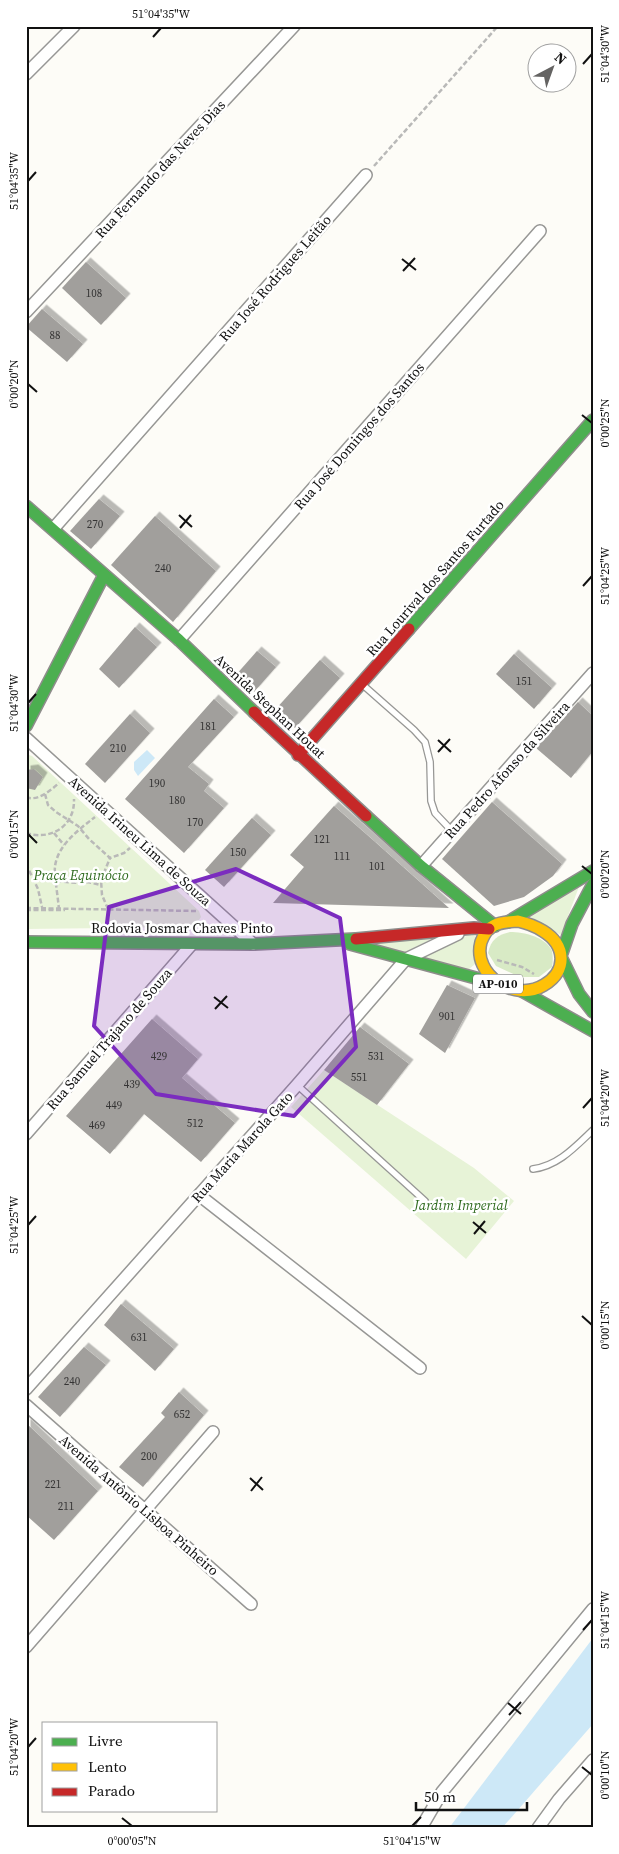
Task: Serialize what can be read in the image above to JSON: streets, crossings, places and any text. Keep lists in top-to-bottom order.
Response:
{
  "streets": {
    "main road": [
      "Rua Lourival dos Santos Furtado",
      "Avenida Stephan Houat",
      "Rodovia Josmar Chaves Pinto",
      "AP-010"
    ],
    "street": [
      "Rua Fernando das Neves Dias",
      "Rua José Rodrigues Leitão",
      "Rua José Domingos dos Santos",
      "Rua Pedro Afonso da Silveira",
      "Avenida Irineu Lima de Souza",
      "Rua Samuel Trajano de Souza",
      "Rua Maria Marola Gato",
      "Avenida Antônio Lisboa Pinheiro"
    ]
  },
  "crossings": [
    ["Rua José Rodrigues Leitão", "Avenida Stephan Houat"],
    ["Rua José Domingos dos Santos", "Avenida Stephan Houat"],
    ["Rua Lourival dos Santos Furtado", "Avenida Stephan Houat"],
    ["Avenida Stephan Houat", "Rua Pedro Afonso da Silveira"],
    ["Avenida Stephan Houat", "Rodovia Josmar Chaves Pinto"],
    ["Avenida Stephan Houat", "AP-010"],
    ["Avenida Irineu Lima de Souza", "Rodovia Josmar Chaves Pinto"],
    ["Rodovia Josmar Chaves Pinto", "AP-010"],
    ["Rodovia Josmar Chaves Pinto", "Rua Samuel Trajano de Souza"],
    ["Rodovia Josmar Chaves Pinto", "Rua Maria Marola Gato"]
  ],
  "parks": ["Praça Equinócio", "Jardim Imperial"],
  "house_numbers": [
    "108",
    "88",
    "270",
    "240",
    "151",
    "181",
    "210",
    "190",
    "180",
    "170",
    "121",
    "150",
    "111",
    "101",
    "901",
    "429",
    "531",
    "551",
    "439",
    "449",
    "512",
    "469",
    "631",
    "240",
    "652",
    "200",
    "221",
    "211"
  ],
  "legend": ["Livre", "Lento", "Parado"],
  "scale_bar": "50 m",
  "north": "top right",
  "coordinates": [
    "51°04'35\"W",
    "51°04'30\"W",
    "0°00'20\"N",
    "0°00'25\"N",
    "51°04'25\"W",
    "0°00'15\"N",
    "51°04'20\"W",
    "51°04'15\"W",
    "0°00'10\"N",
    "0°00'05\"N"
  ]
}
